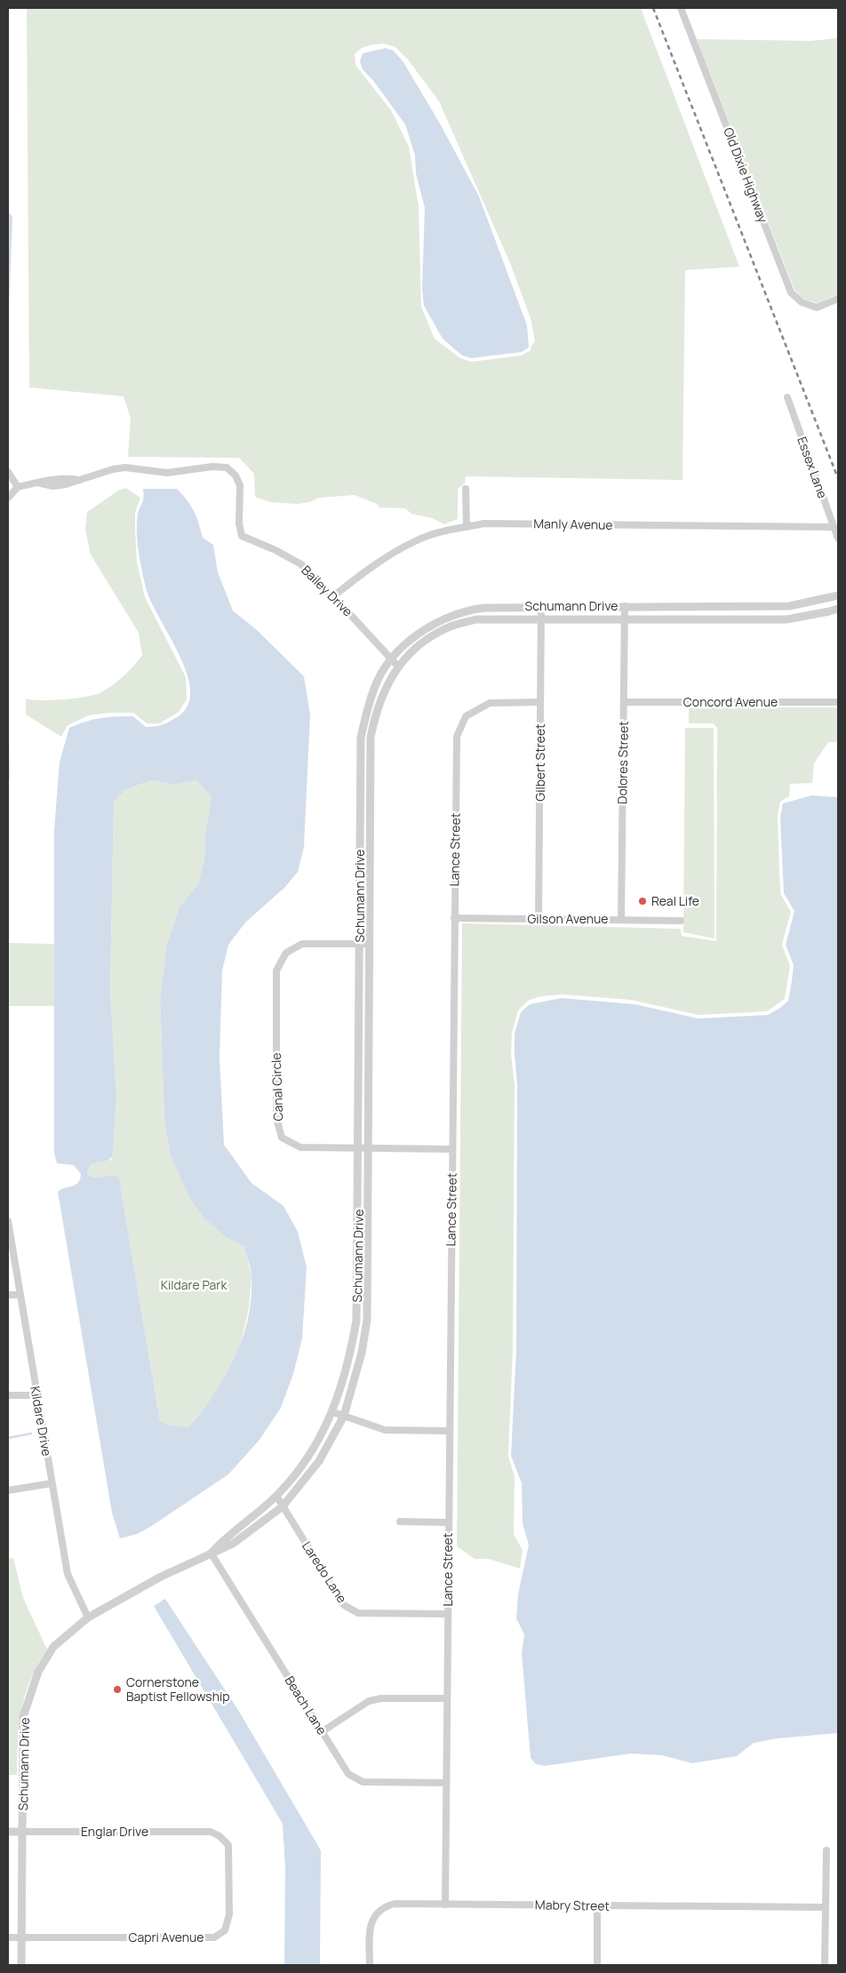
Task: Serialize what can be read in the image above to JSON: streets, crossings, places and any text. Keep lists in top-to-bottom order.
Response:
{
  "streets": {
    "street": [
      "Old Dixie Highway",
      "Essex Lane",
      "Manly Avenue",
      "Bailey Drive",
      "Schumann Drive",
      "Concord Avenue",
      "Gilbert Street",
      "Dolores Street",
      "Lance Street",
      "Gilson Avenue",
      "Canal Circle",
      "Kildare Drive",
      "Laredo Lane",
      "Beach Lane",
      "Englar Drive",
      "Mabry Street",
      "Capri Avenue"
    ]
  },
  "crossings": [
    ["Essex Lane", "Manly Avenue"],
    ["Manly Avenue", "Bailey Drive"],
    ["Bailey Drive", "Schumann Drive"],
    ["Schumann Drive", "Gilbert Street"],
    ["Schumann Drive", "Dolores Street"],
    ["Schumann Drive", "Canal Circle"],
    ["Schumann Drive", "Kildare Drive"],
    ["Schumann Drive", "Laredo Lane"],
    ["Schumann Drive", "Beach Lane"],
    ["Schumann Drive", "Englar Drive"],
    ["Schumann Drive", "Capri Avenue"],
    ["Concord Avenue", "Dolores Street"],
    ["Gilbert Street", "Lance Street"],
    ["Gilbert Street", "Gilson Avenue"],
    ["Dolores Street", "Gilson Avenue"],
    ["Lance Street", "Gilson Avenue"],
    ["Lance Street", "Canal Circle"],
    ["Lance Street", "Laredo Lane"],
    ["Lance Street", "Beach Lane"],
    ["Lance Street", "Mabry Street"],
    ["Englar Drive", "Capri Avenue"]
  ],
  "parks": ["Kildare Park"],
  "places": ["Real Life", "Cornerstone Baptist Fellowship"]
}
